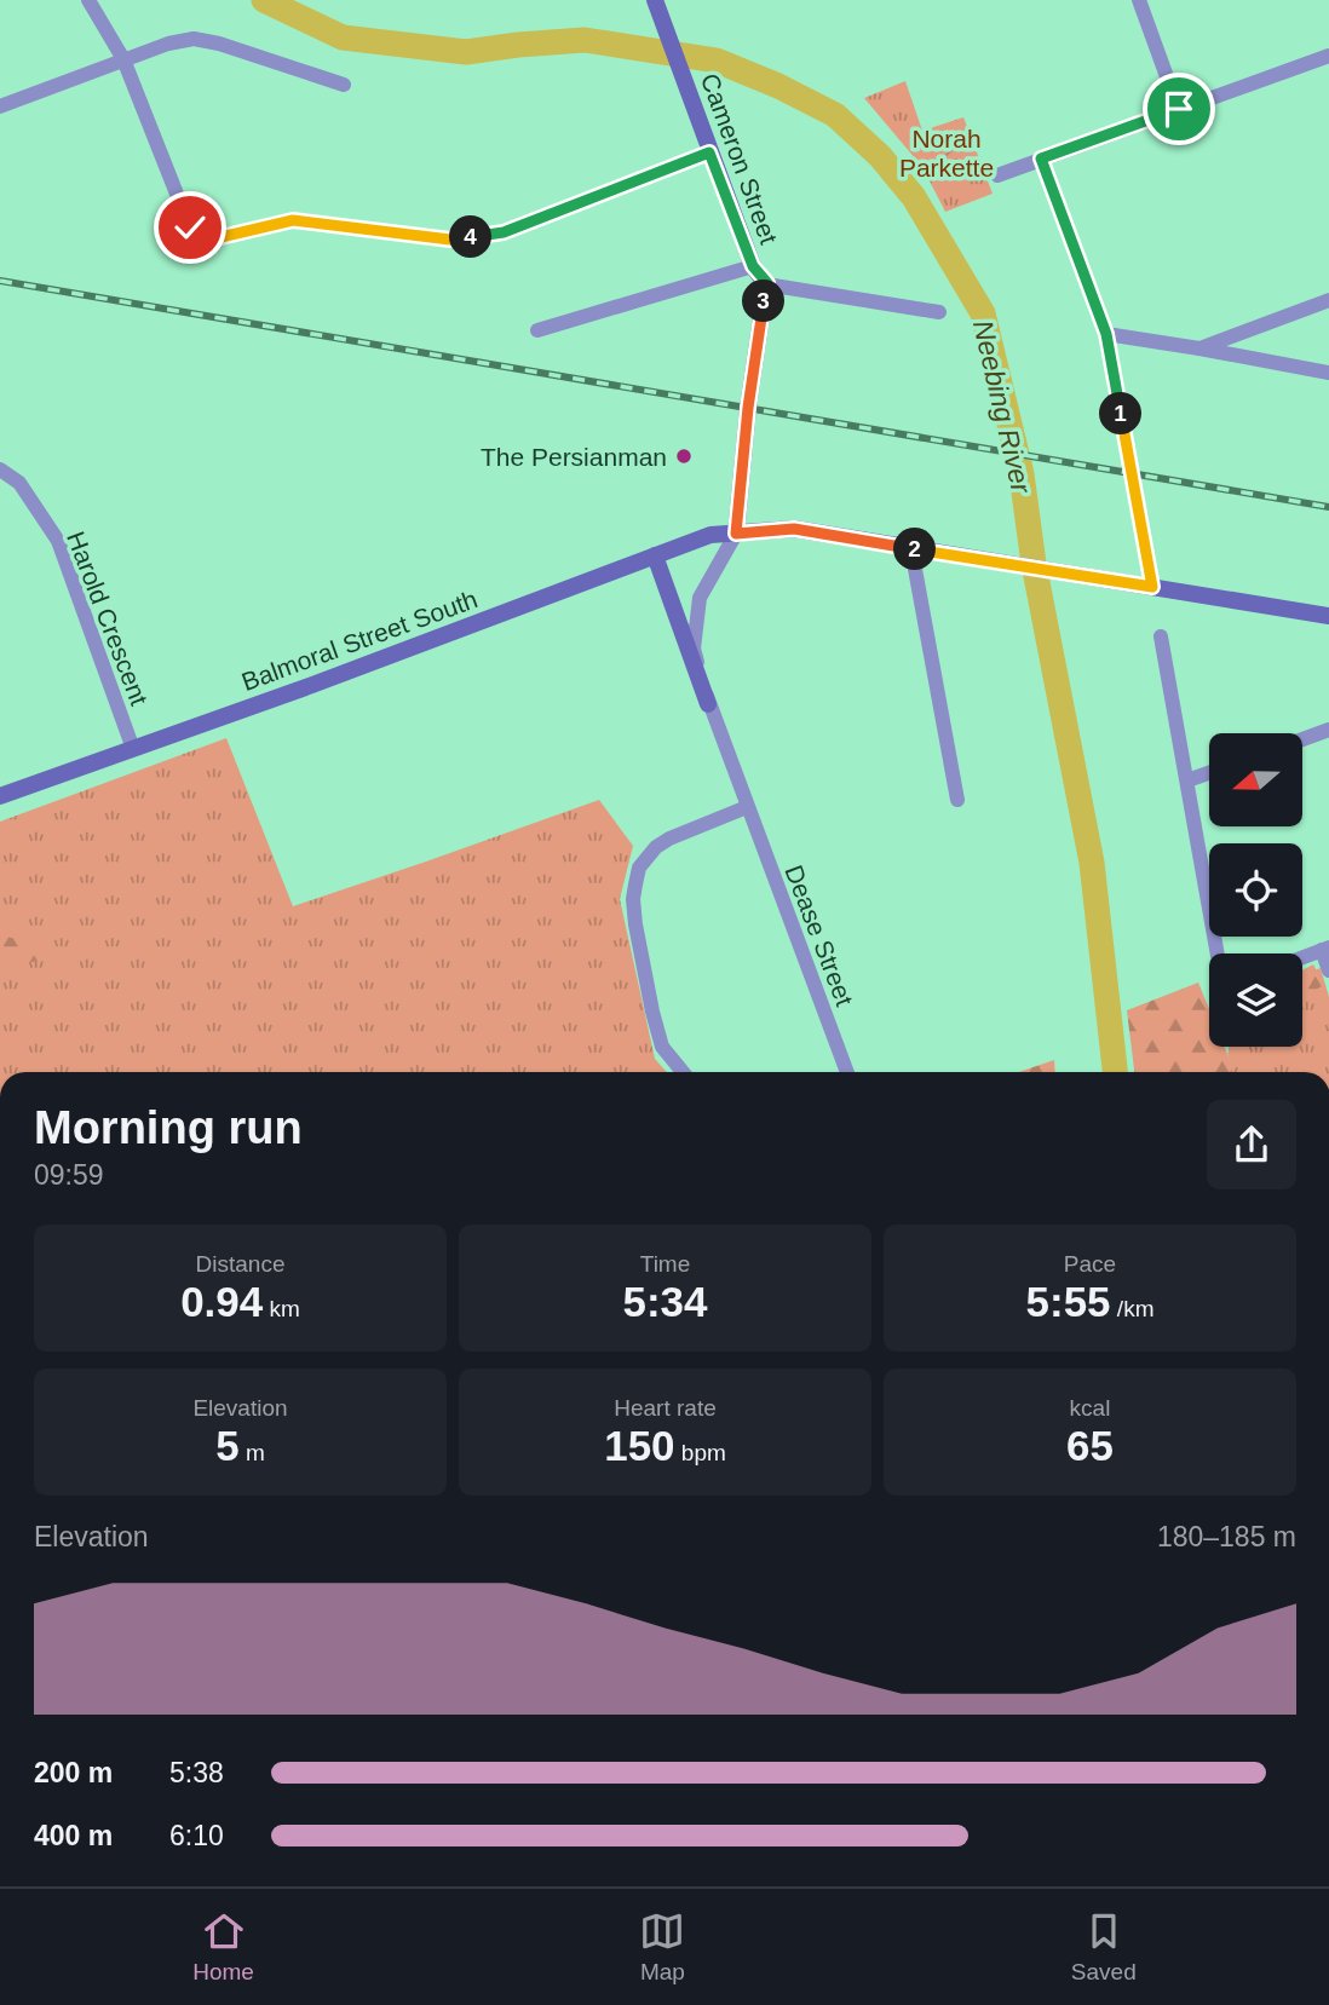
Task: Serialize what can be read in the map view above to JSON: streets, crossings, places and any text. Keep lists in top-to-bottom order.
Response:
{
  "streets": {
    "main road": ["Cameron Street", "Balmoral Street South"],
    "street": ["Harold Crescent", "Dease Street"]
  },
  "crossings": [
    ["Cameron Street", "Balmoral Street South"],
    ["Cameron Street", "Dease Street"],
    ["Harold Crescent", "Balmoral Street South"],
    ["Balmoral Street South", "Dease Street"]
  ],
  "water": ["Neebing River"],
  "parks": ["Norah Parkette"],
  "places": ["The Persianman"],
  "north": "left",
  "page": {
    "pins": [
      "4",
      "3",
      "1",
      "2"
    ],
    "heading": ["Morning run", "09:59"],
    "stats": [
      ["Distance", "0.94 km"],
      ["Time", "5:34"],
      ["Pace", "5:55 /km"],
      ["Elevation", "5 m"],
      ["Heart rate", "150 bpm"],
      ["kcal", "65"]
    ],
    "chart": ["Elevation", "180–185 m"],
    "list": [
      {
        "name": "200 m",
        "note": "5:38"
      },
      {
        "name": "400 m",
        "note": "6:10"
      }
    ],
    "tabs": ["Home", "Map", "Saved"]
  }
}
